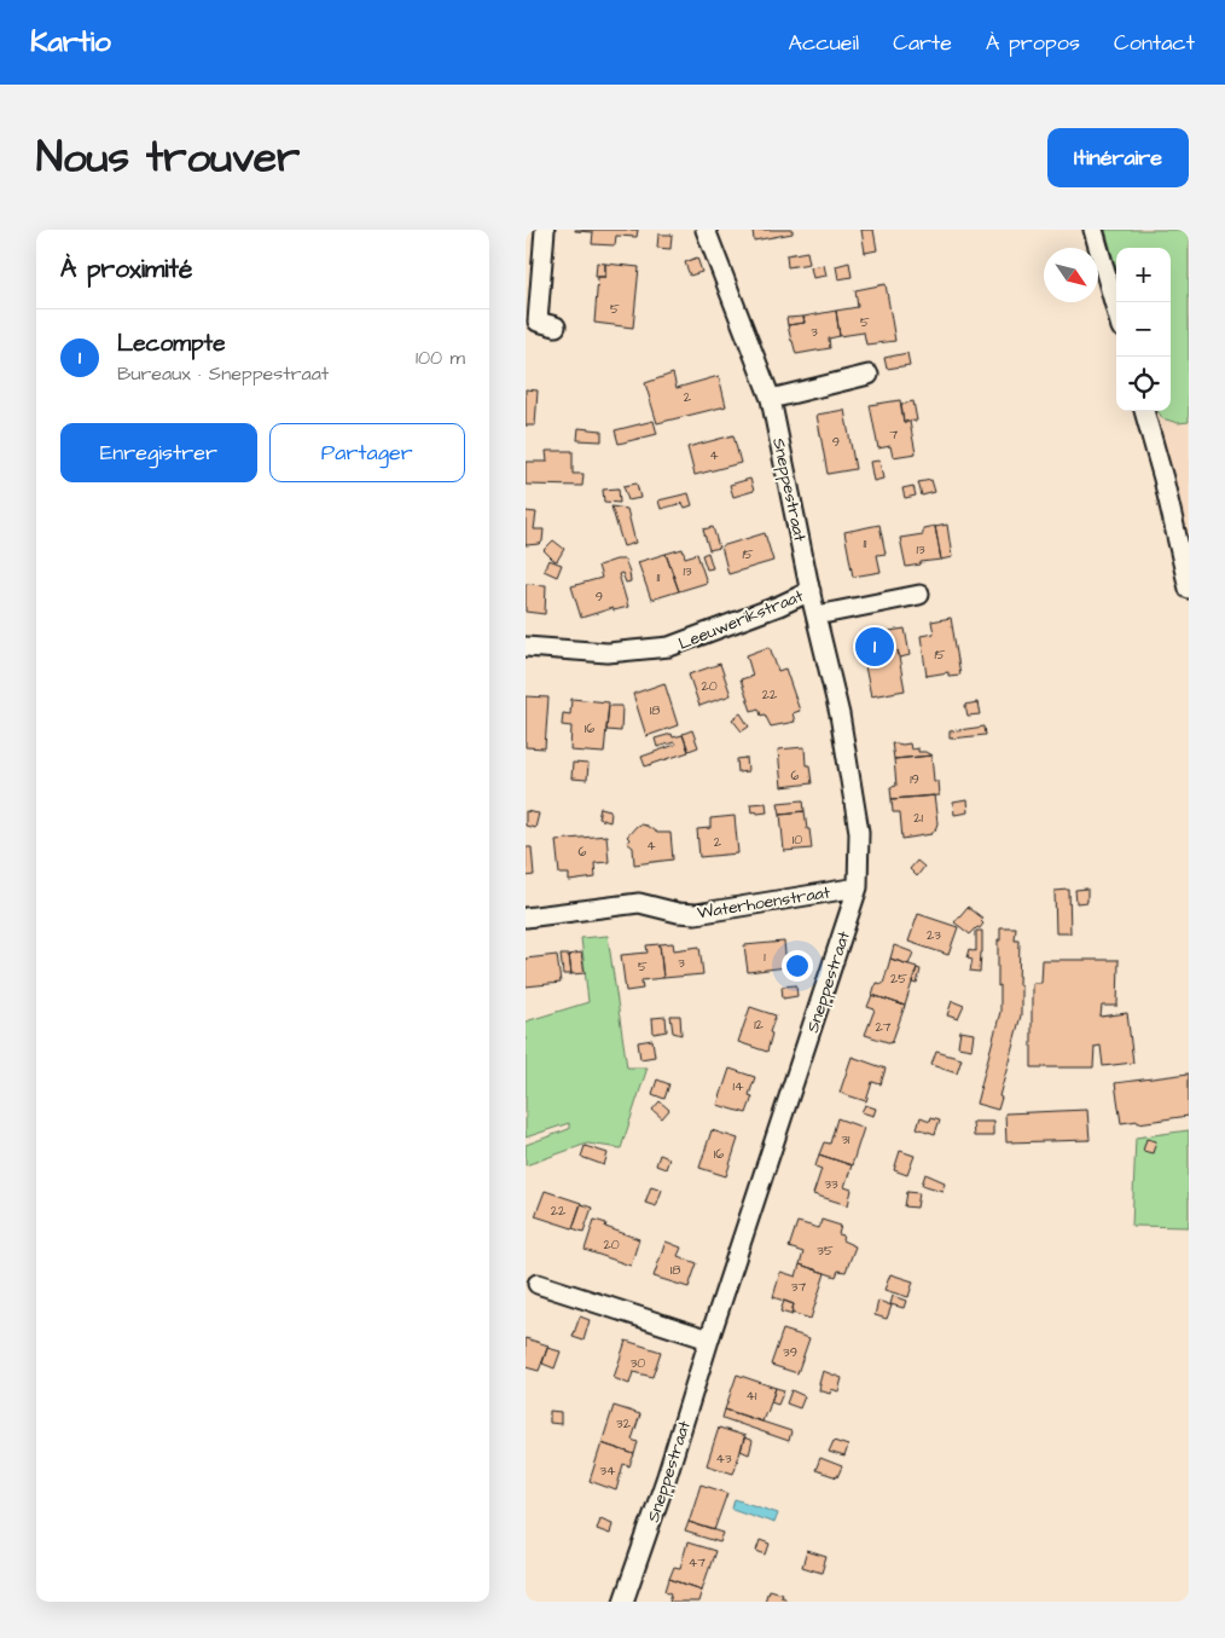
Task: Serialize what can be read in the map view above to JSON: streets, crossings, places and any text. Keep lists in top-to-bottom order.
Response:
{
  "streets": {
    "street": ["Sneppestraat", "Leeuwerikstraat", "Waterhoenstraat"]
  },
  "crossings": [
    ["Sneppestraat", "Leeuwerikstraat"],
    ["Sneppestraat", "Waterhoenstraat"]
  ],
  "house_numbers": [
    "5",
    "5",
    "3",
    "2",
    "7",
    "9",
    "4",
    "11",
    "13",
    "15",
    "13",
    "11",
    "9",
    "15",
    "20",
    "22",
    "18",
    "16",
    "6",
    "19",
    "21",
    "10",
    "2",
    "4",
    "6",
    "23",
    "1",
    "3",
    "5",
    "25",
    "12",
    "27",
    "14",
    "31",
    "16",
    "33",
    "22",
    "20",
    "35",
    "18",
    "37",
    "39",
    "30",
    "41",
    "32",
    "43",
    "34",
    "47"
  ],
  "north": "bottom right",
  "page": {
    "header": "Kartio",
    "nav": [
      "Accueil",
      "Carte",
      "À propos",
      "Contact"
    ],
    "title": "Nous trouver",
    "buttons": [
      "Itinéraire",
      ["Enregistrer", "Partager"]
    ],
    "heading": "À proximité",
    "map_buttons": ["+", "−"],
    "list": [
      {
        "mark": "1",
        "name": "Lecompte",
        "note": "Bureaux · Sneppestraat",
        "value": "100 m"
      }
    ],
    "pins": "1"
  }
}
